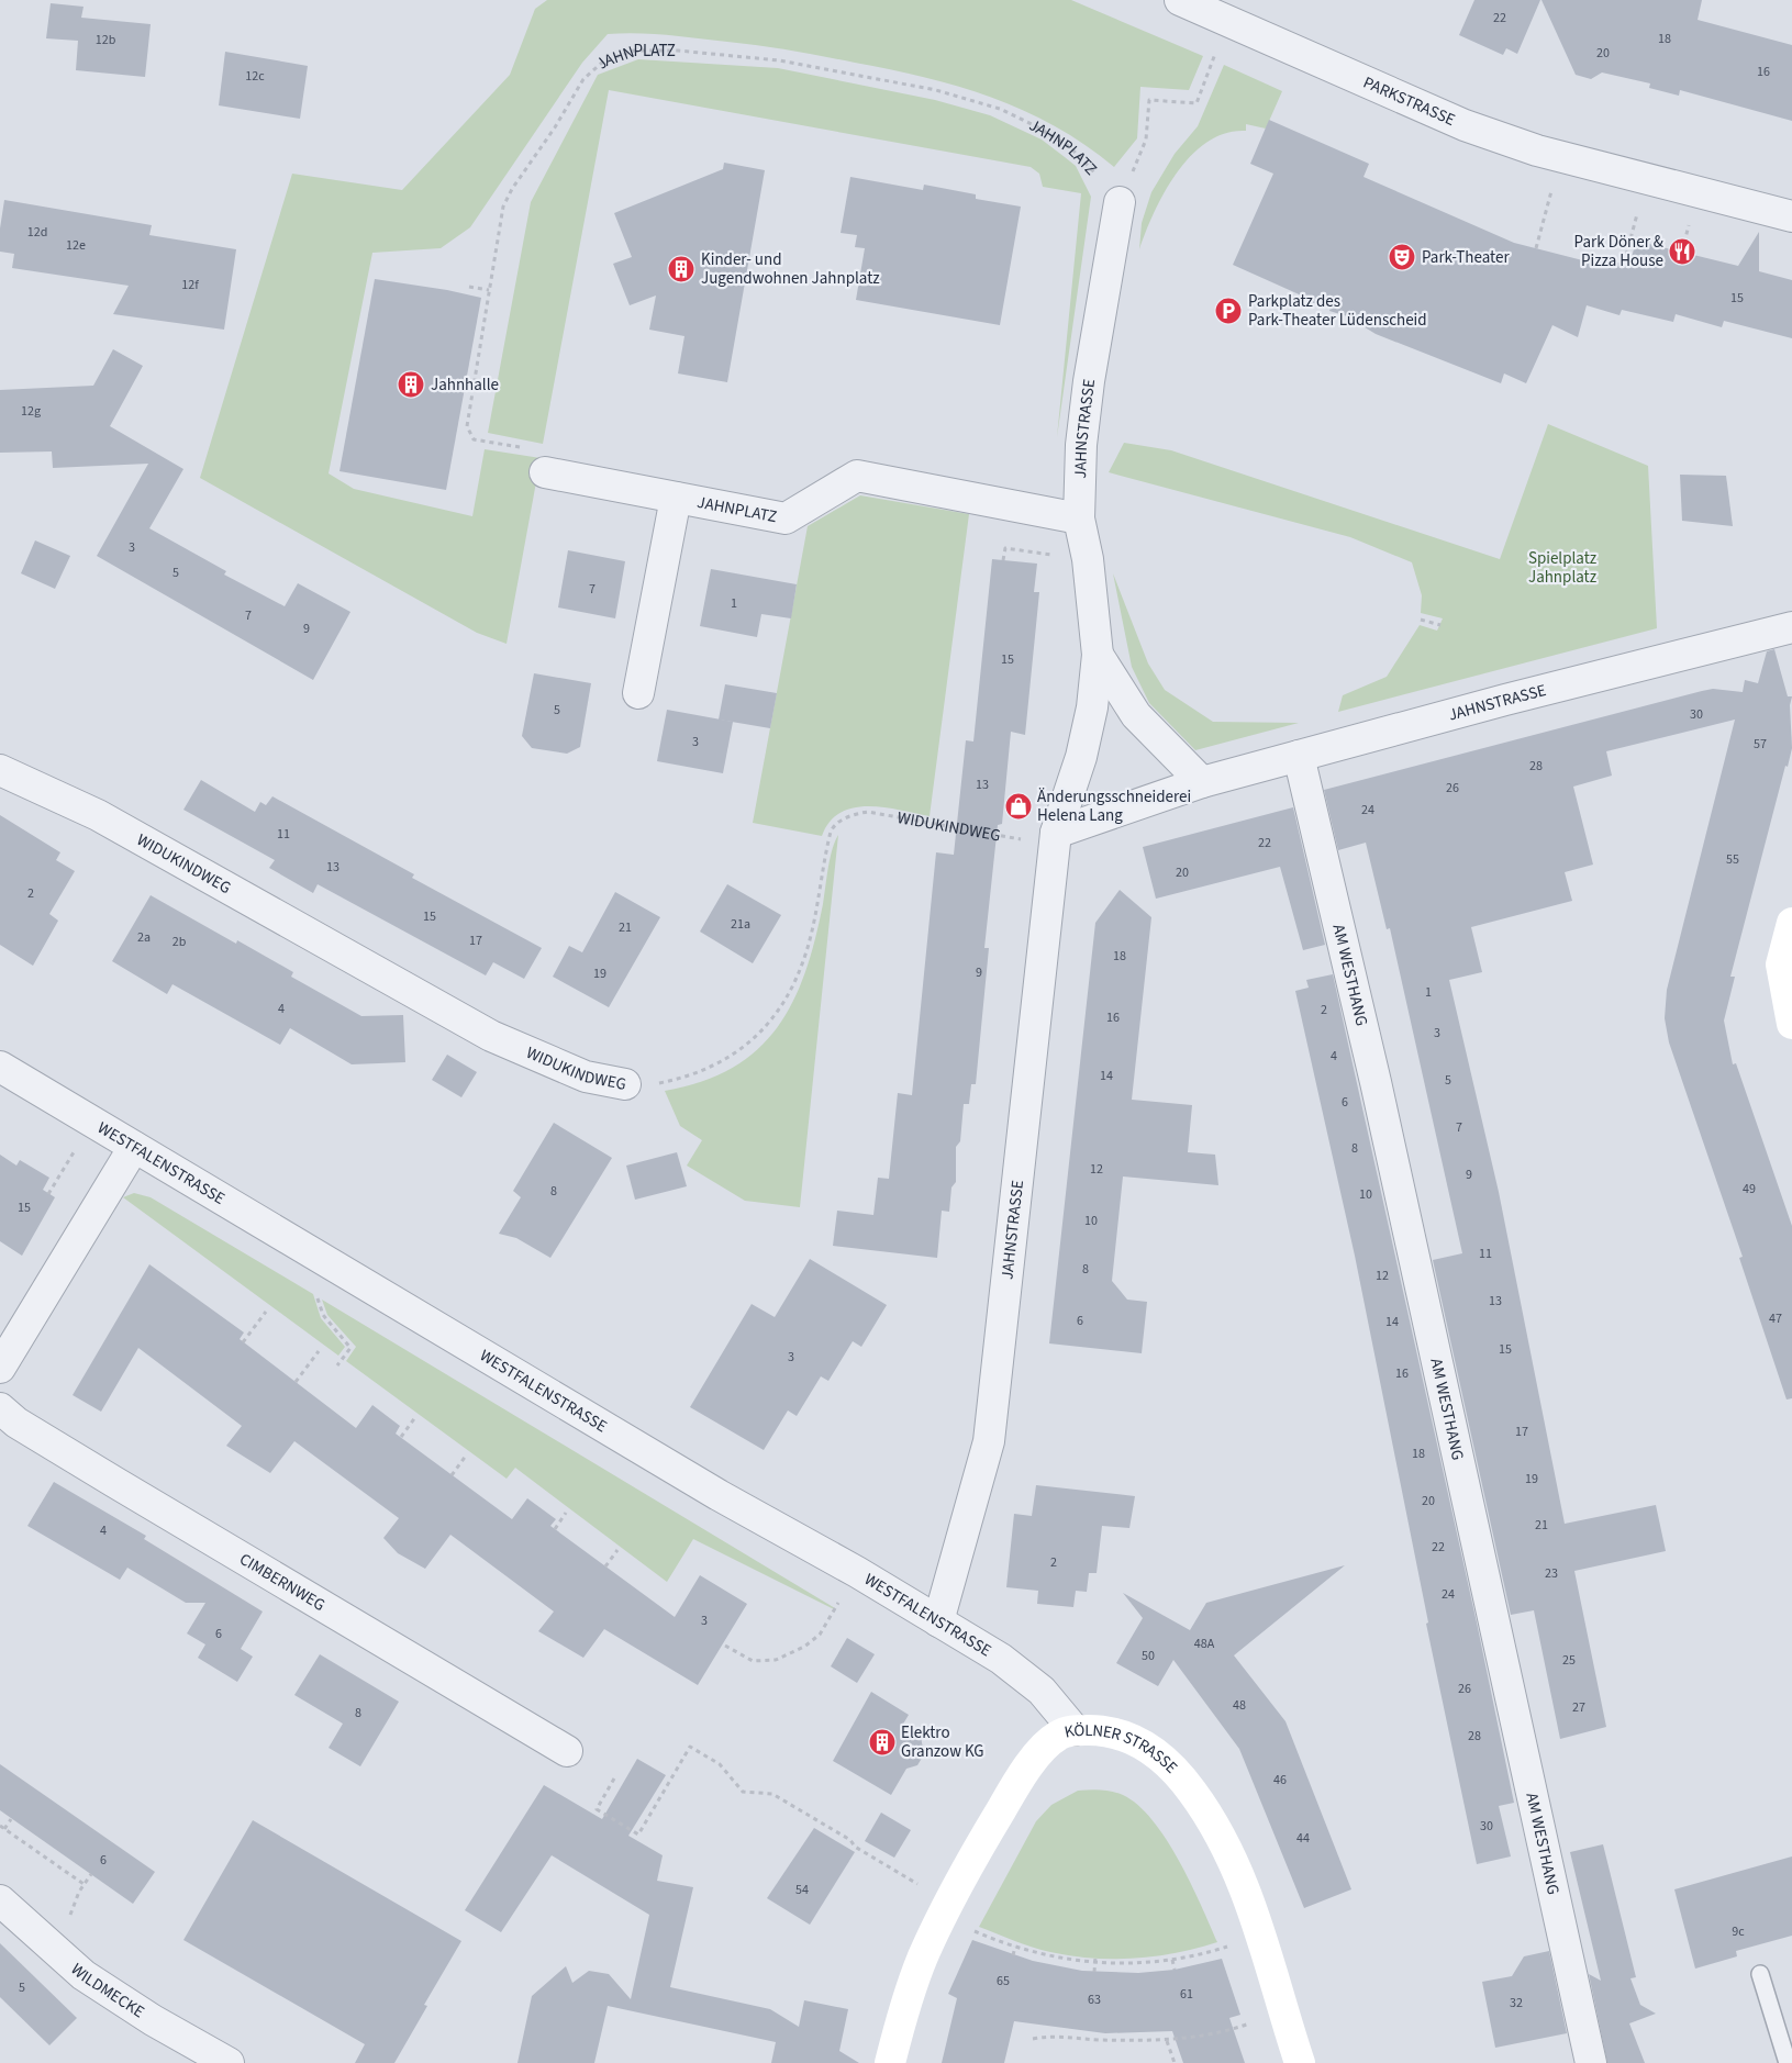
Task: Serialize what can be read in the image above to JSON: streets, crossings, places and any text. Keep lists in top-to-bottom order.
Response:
{
  "streets": {
    "main road": ["KÖLNER STRASSE"],
    "street": [
      "JAHNPLATZ",
      "PARKSTRASSE",
      "JAHNSTRASSE",
      "WIDUKINDWEG",
      "AM WESTHANG",
      "WESTFALENSTRASSE",
      "CIMBERNWEG",
      "WILDMECKE"
    ]
  },
  "crossings": [
    ["JAHNPLATZ", "JAHNSTRASSE"],
    ["JAHNSTRASSE", "WIDUKINDWEG"],
    ["JAHNSTRASSE", "AM WESTHANG"],
    ["JAHNSTRASSE", "WESTFALENSTRASSE"],
    ["WESTFALENSTRASSE", "KÖLNER STRASSE"]
  ],
  "parks": ["Spielplatz Jahnplatz"],
  "places": {
    "restaurant": ["Park Döner & Pizza House"],
    "theatre": ["Park-Theater"],
    "building": ["Kinder- und Jugendwohnen Jahnplatz", "Jahnhalle", "Elektro Granzow KG"],
    "parking": ["Parkplatz des Park-Theater Lüdenscheid"],
    "shop": ["Änderungsschneiderei Helena Lang"]
  },
  "house_numbers": [
    "22",
    "18",
    "12b",
    "20",
    "16",
    "12c",
    "12d",
    "12e",
    "12f",
    "15",
    "12g",
    "3",
    "5",
    "7",
    "1",
    "7",
    "9",
    "15",
    "5",
    "30",
    "3",
    "57",
    "28",
    "13",
    "26",
    "24",
    "11",
    "22",
    "55",
    "13",
    "20",
    "2",
    "15",
    "21a",
    "21",
    "2a",
    "17",
    "2b",
    "18",
    "9",
    "19",
    "1",
    "4",
    "2",
    "16",
    "3",
    "4",
    "14",
    "5",
    "6",
    "7",
    "8",
    "12",
    "9",
    "49",
    "8",
    "10",
    "15",
    "10",
    "11",
    "8",
    "12",
    "13",
    "47",
    "6",
    "14",
    "15",
    "3",
    "16",
    "17",
    "18",
    "19",
    "20",
    "21",
    "4",
    "22",
    "2",
    "23",
    "24",
    "3",
    "6",
    "48A",
    "50",
    "25",
    "26",
    "48",
    "27",
    "8",
    "28",
    "46",
    "30",
    "44",
    "6",
    "54",
    "9c",
    "65",
    "5",
    "61",
    "63",
    "32"
  ]
}
